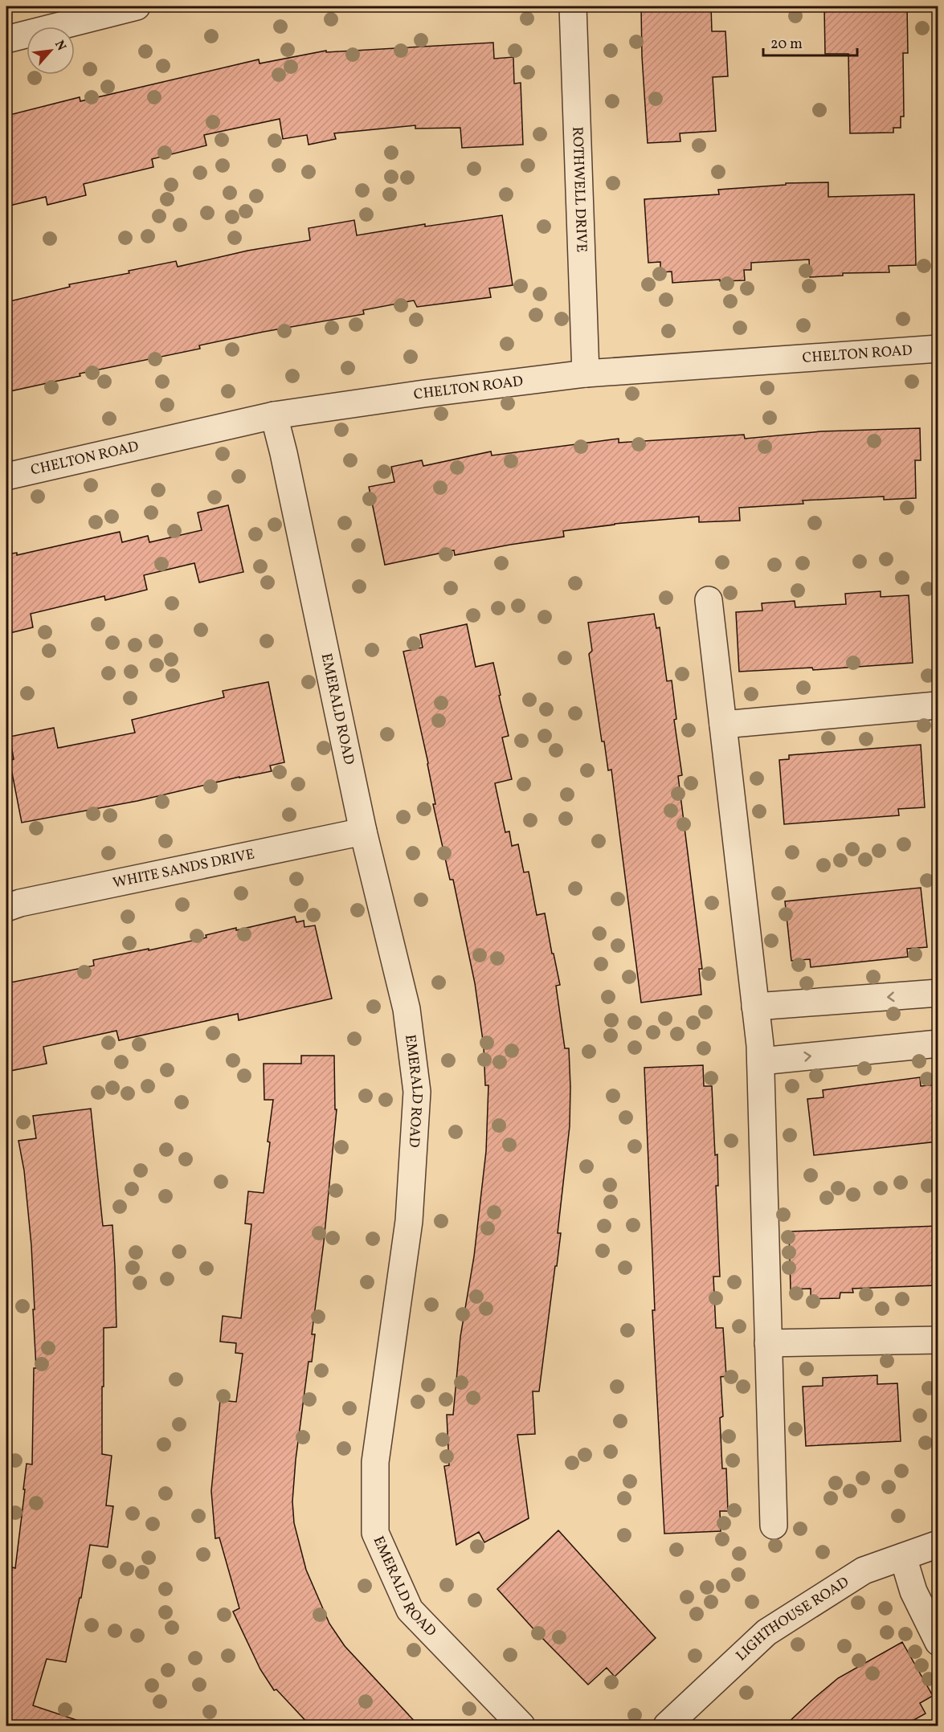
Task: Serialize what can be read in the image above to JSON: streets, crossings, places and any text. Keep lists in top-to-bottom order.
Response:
{
  "streets": {
    "street": [
      "ROTHWELL DRIVE",
      "CHELTON ROAD",
      "EMERALD ROAD",
      "WHITE SANDS DRIVE",
      "LIGHTHOUSE ROAD"
    ]
  },
  "crossings": [
    ["ROTHWELL DRIVE", "CHELTON ROAD"],
    ["CHELTON ROAD", "EMERALD ROAD"],
    ["EMERALD ROAD", "WHITE SANDS DRIVE"]
  ],
  "scale_bar": "20 m",
  "north": "top right"
}
